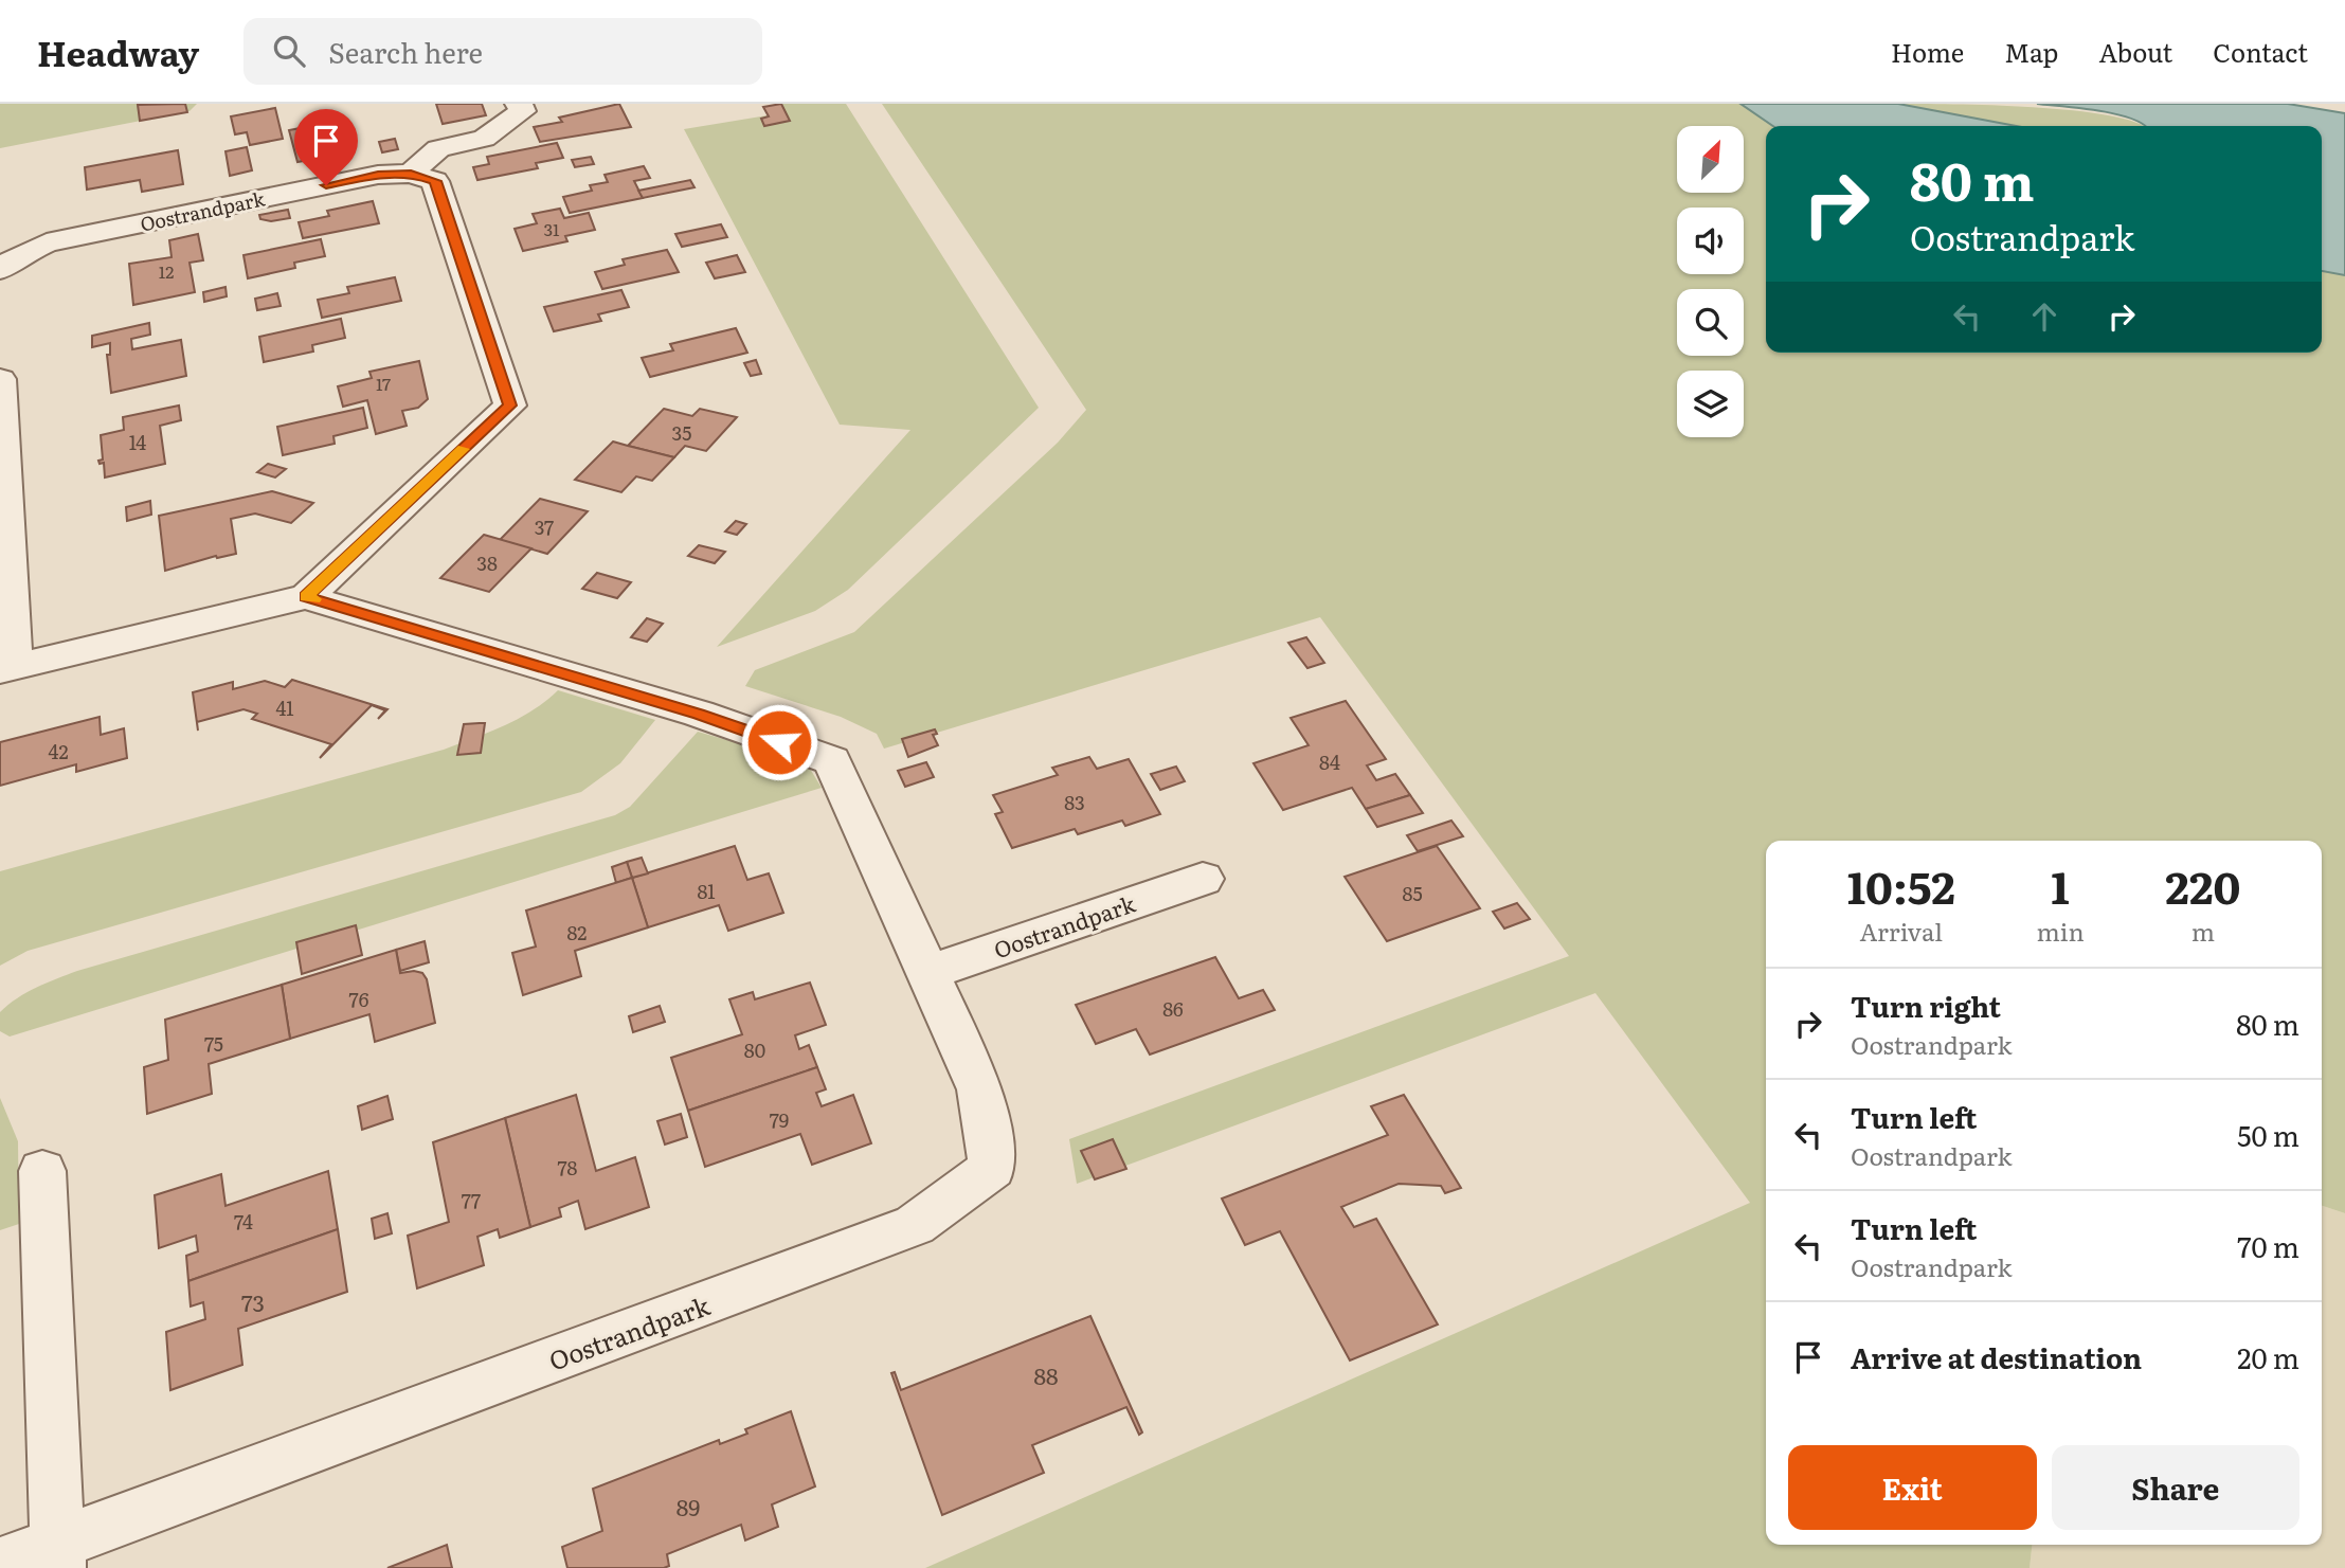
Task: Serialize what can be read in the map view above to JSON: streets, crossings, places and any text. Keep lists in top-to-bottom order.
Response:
{
  "streets": {
    "street": ["Oostrandpark"]
  },
  "house_numbers": [
    "31",
    "12",
    "17",
    "35",
    "14",
    "37",
    "38",
    "41",
    "42",
    "84",
    "83",
    "81",
    "85",
    "82",
    "76",
    "86",
    "75",
    "80",
    "79",
    "78",
    "77",
    "74",
    "73",
    "88",
    "89"
  ],
  "north": "top right",
  "page": {
    "header": "Headway",
    "search": "Search here",
    "nav": [
      "Home",
      "Map",
      "About",
      "Contact"
    ],
    "turn": ["80 m", "Oostrandpark"],
    "eta": [
      "10:52",
      "Arrival",
      "1",
      "min",
      "220",
      "m"
    ],
    "list": [
      {
        "name": "Turn right",
        "note": "Oostrandpark",
        "value": "80 m"
      },
      {
        "name": "Turn left",
        "note": "Oostrandpark",
        "value": "50 m"
      },
      {
        "name": "Turn left",
        "note": "Oostrandpark",
        "value": "70 m"
      },
      {
        "name": "Arrive at destination",
        "value": "20 m"
      }
    ],
    "buttons": ["Exit", "Share"]
  }
}
